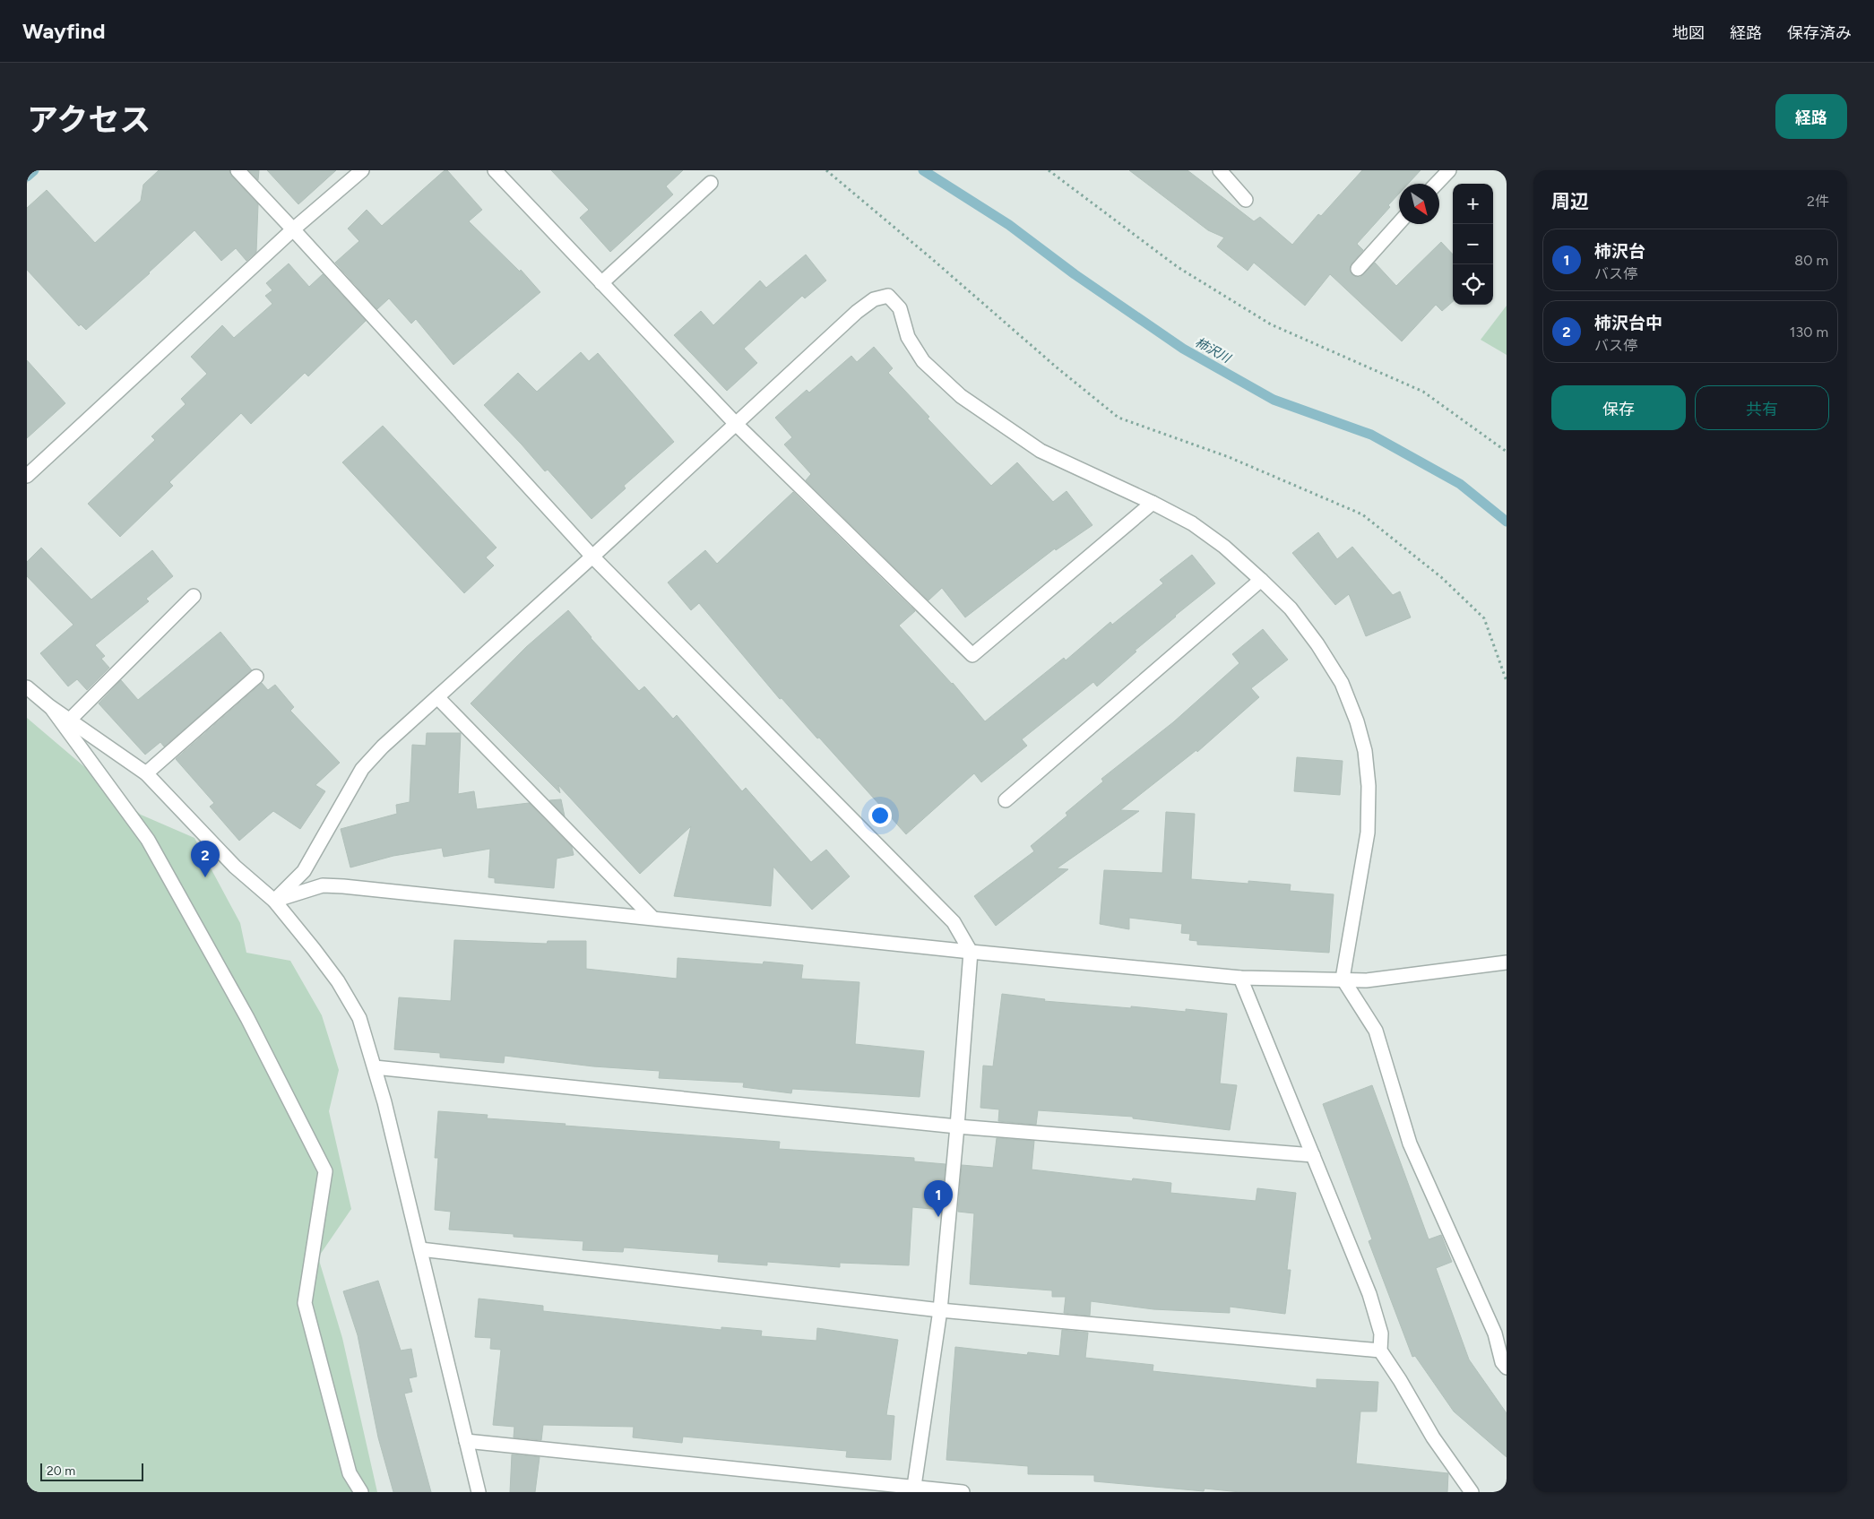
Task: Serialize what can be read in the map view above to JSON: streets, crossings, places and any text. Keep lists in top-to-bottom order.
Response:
{
  "water": ["柿沢川"],
  "scale_bar": "20 m",
  "north": "bottom right",
  "page": {
    "header": "Wayfind",
    "nav": ["地図", "経路", "保存済み"],
    "title": "アクセス",
    "buttons": [
      "経路",
      ["保存", "共有"]
    ],
    "heading": ["周辺", "2件"],
    "map_buttons": ["+", "−"],
    "list": [
      {
        "mark": "1",
        "name": "柿沢台",
        "note": "バス停",
        "value": "80 m"
      },
      {
        "mark": "2",
        "name": "柿沢台中",
        "note": "バス停",
        "value": "130 m"
      }
    ],
    "pins": ["2", "1"],
    "scale": "20 m"
  }
}
